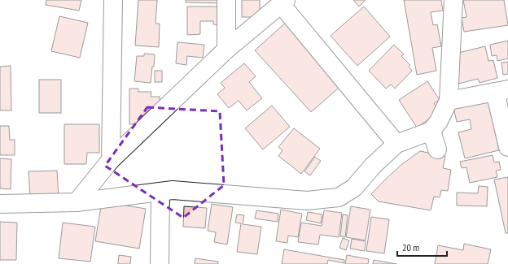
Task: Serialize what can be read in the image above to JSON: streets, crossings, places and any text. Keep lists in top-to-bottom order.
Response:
{
  "scale_bar": "20 m"
}
